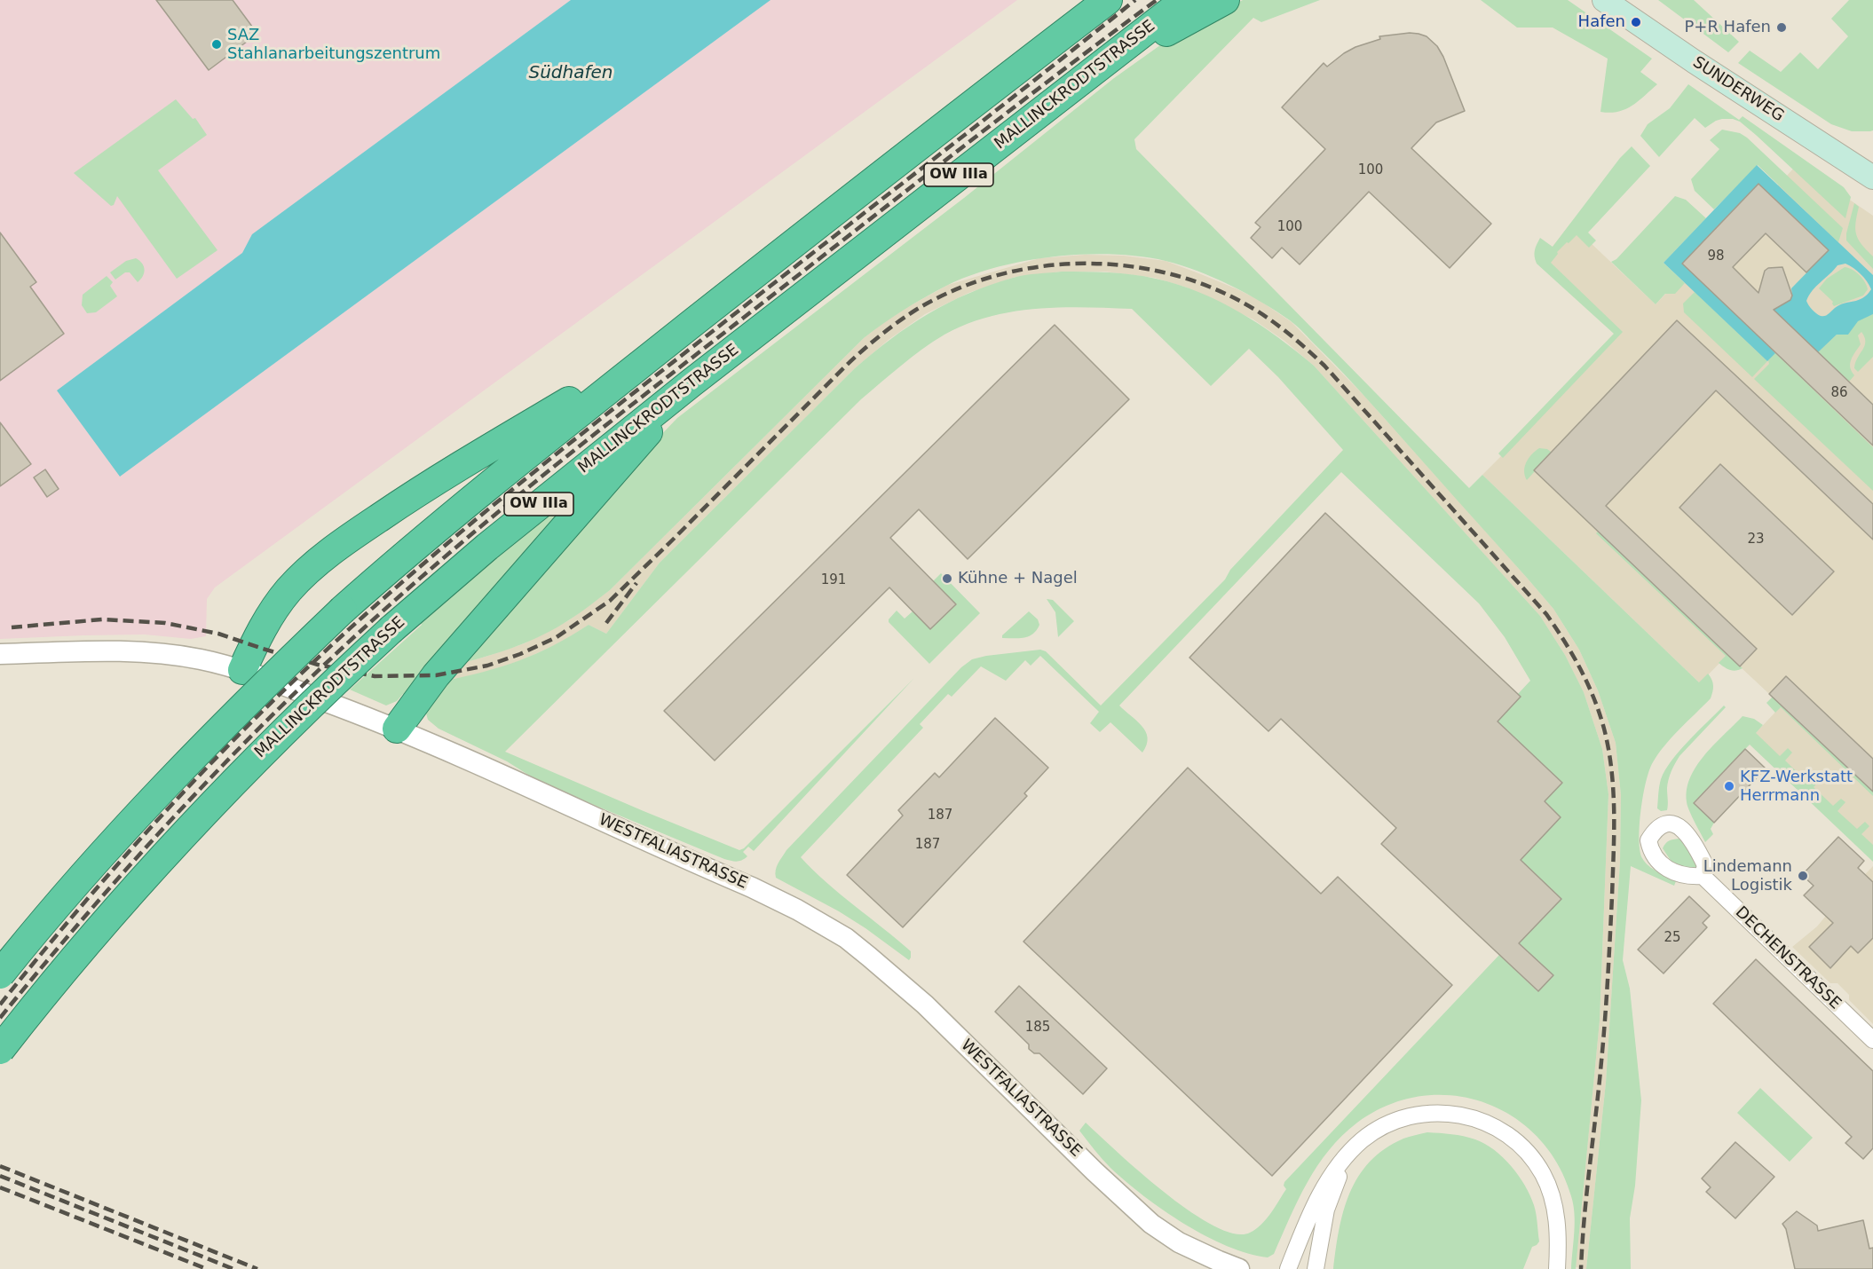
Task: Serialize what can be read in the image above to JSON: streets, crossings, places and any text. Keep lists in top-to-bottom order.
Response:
{
  "streets": {
    "highway": ["MALLINCKRODTSTRASSE", "OW IIIa"],
    "main road": ["SUNDERWEG"],
    "street": ["WESTFALIASTRASSE", "DECHENSTRASSE"]
  },
  "water": ["Südhafen"],
  "places": [
    "Hafen",
    "P+R Hafen",
    "SAZ Stahlanarbeitungszentrum",
    "Kühne + Nagel",
    "KFZ-Werkstatt Herrmann",
    "Lindemann Logistik"
  ],
  "house_numbers": [
    "100",
    "100",
    "98",
    "86",
    "23",
    "191",
    "187",
    "187",
    "25",
    "185"
  ]
}
